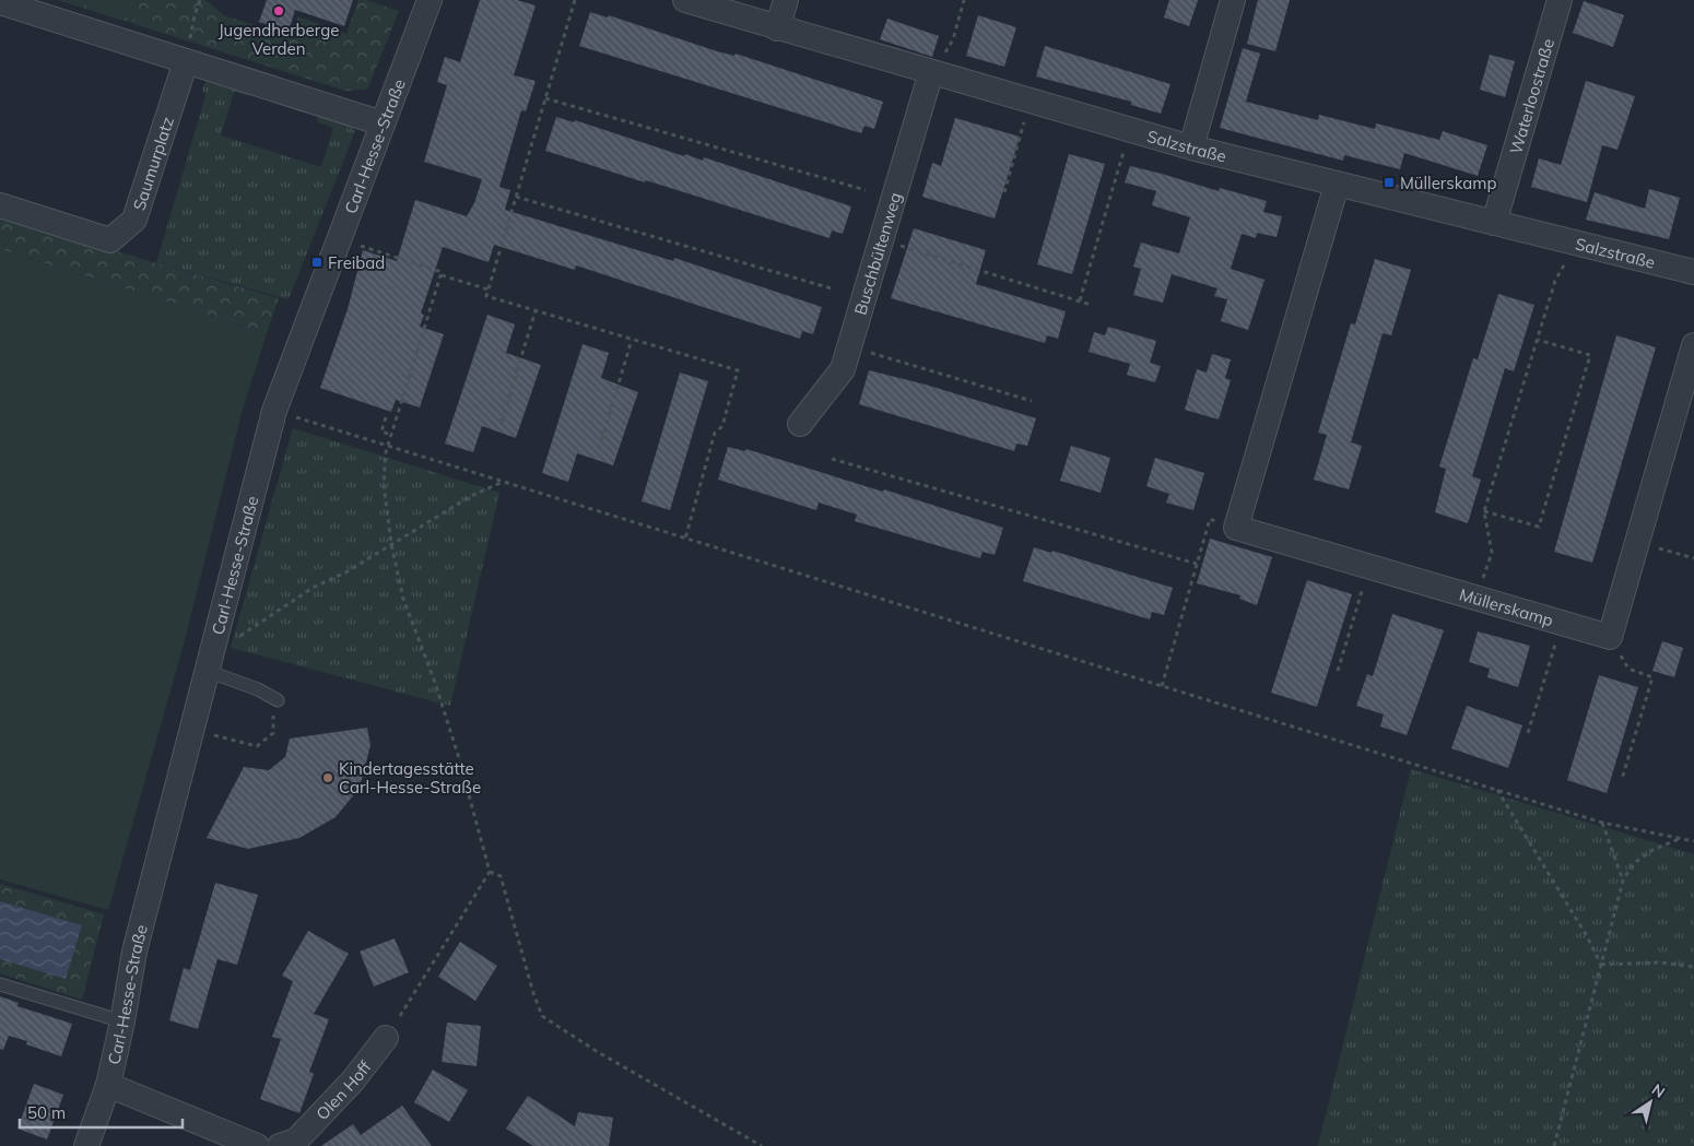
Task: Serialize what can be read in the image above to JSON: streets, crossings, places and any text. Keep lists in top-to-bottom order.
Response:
{
  "streets": {
    "street": [
      "Waterloostraße",
      "Salzstraße",
      "Carl-Hesse-Straße",
      "Saumurplatz",
      "Buschbültenweg",
      "Müllerskamp",
      "Olen Hoff"
    ]
  },
  "crossings": [
    ["Waterloostraße", "Salzstraße"],
    ["Salzstraße", "Buschbültenweg"],
    ["Salzstraße", "Müllerskamp"]
  ],
  "places": {
    "other": ["Jugendherberge Verden", "Kindertagesstätte Carl-Hesse-Straße"],
    "transit": ["Müllerskamp", "Freibad"]
  },
  "scale_bar": "50 m",
  "north": "top right"
}
